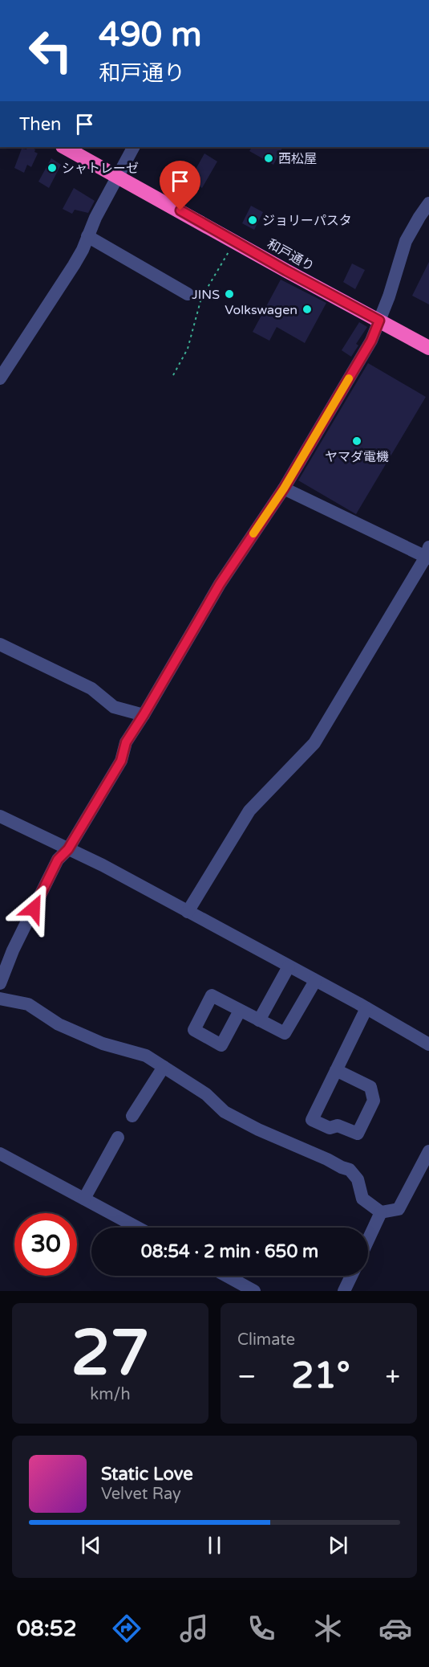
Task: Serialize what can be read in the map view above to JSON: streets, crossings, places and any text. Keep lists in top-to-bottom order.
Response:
{
  "streets": {
    "highway": ["和戸通り"]
  },
  "places": [
    "西松屋",
    "シャトレーゼ",
    "ジョリーパスタ",
    "JINS",
    "Volkswagen",
    "ヤマダ電機"
  ],
  "page": {
    "turn": ["490 m", "和戸通り"],
    "then": "Then",
    "limit": "30",
    "trip": "08:54 · 2 min · 650 m",
    "tile": [
      ["27", "km/h"],
      "Climate"
    ],
    "heat": ["−", "21°", "+"],
    "song": ["Static Love", "Velvet Ray"],
    "tabs": "08:52"
  }
}
